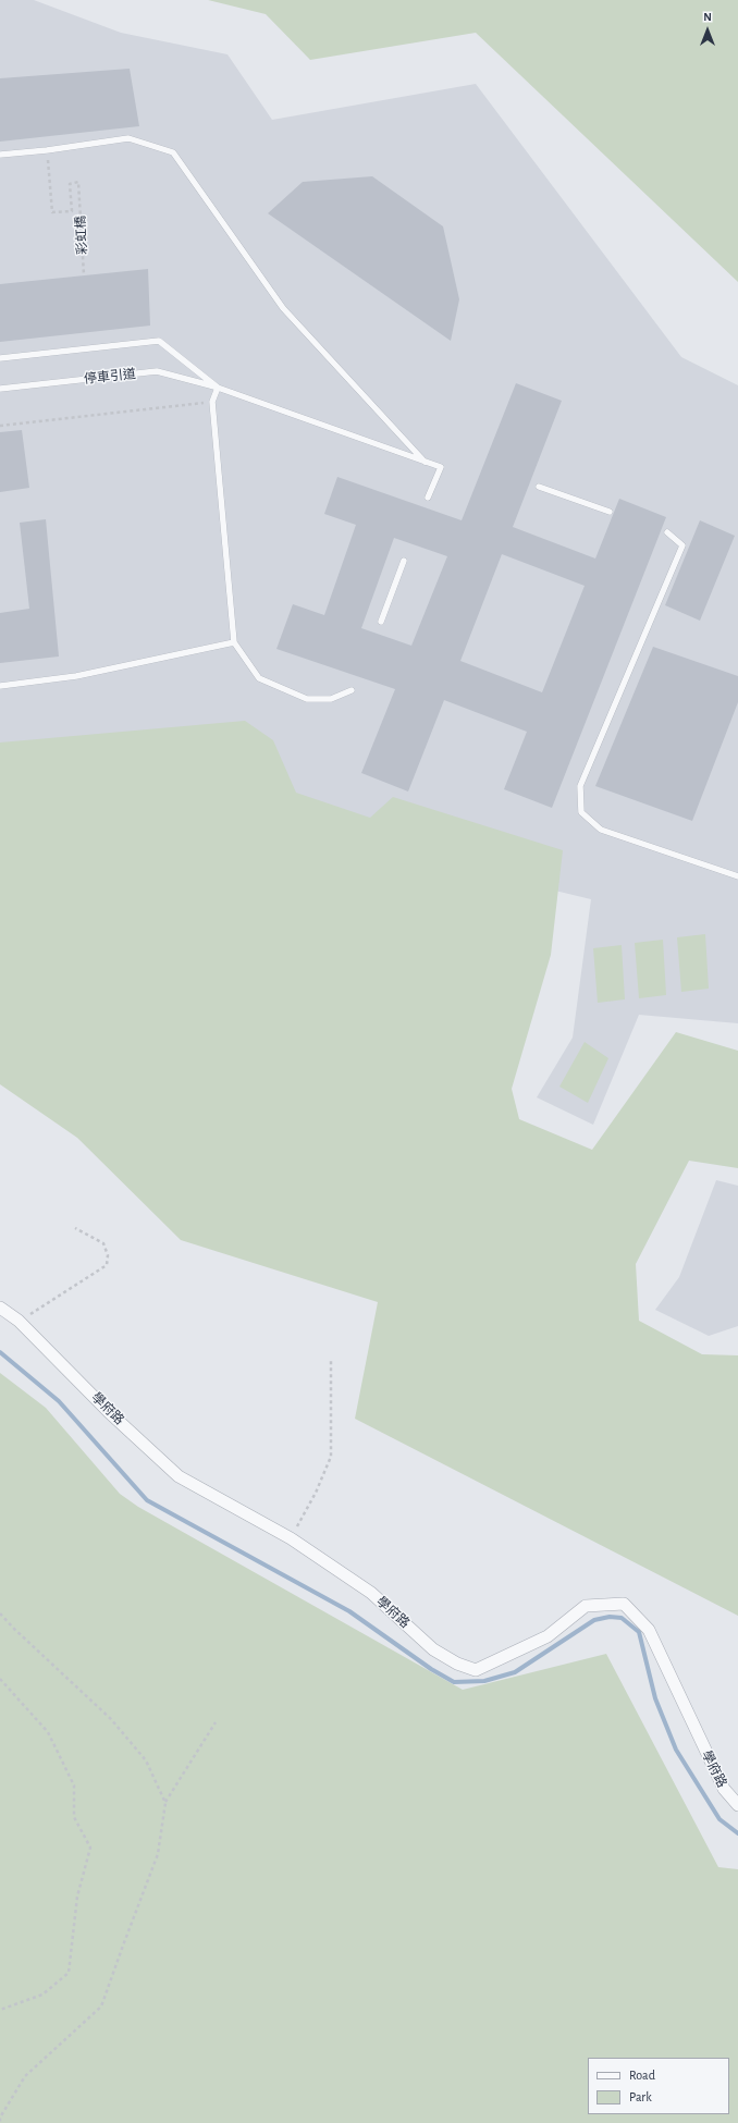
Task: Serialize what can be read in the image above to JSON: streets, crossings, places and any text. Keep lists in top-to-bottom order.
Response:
{
  "streets": {
    "street": ["學府路"],
    "lane": ["停車引道"],
    "path": ["彩虹橋"]
  },
  "legend": ["Road", "Park"],
  "north": "top"
}
